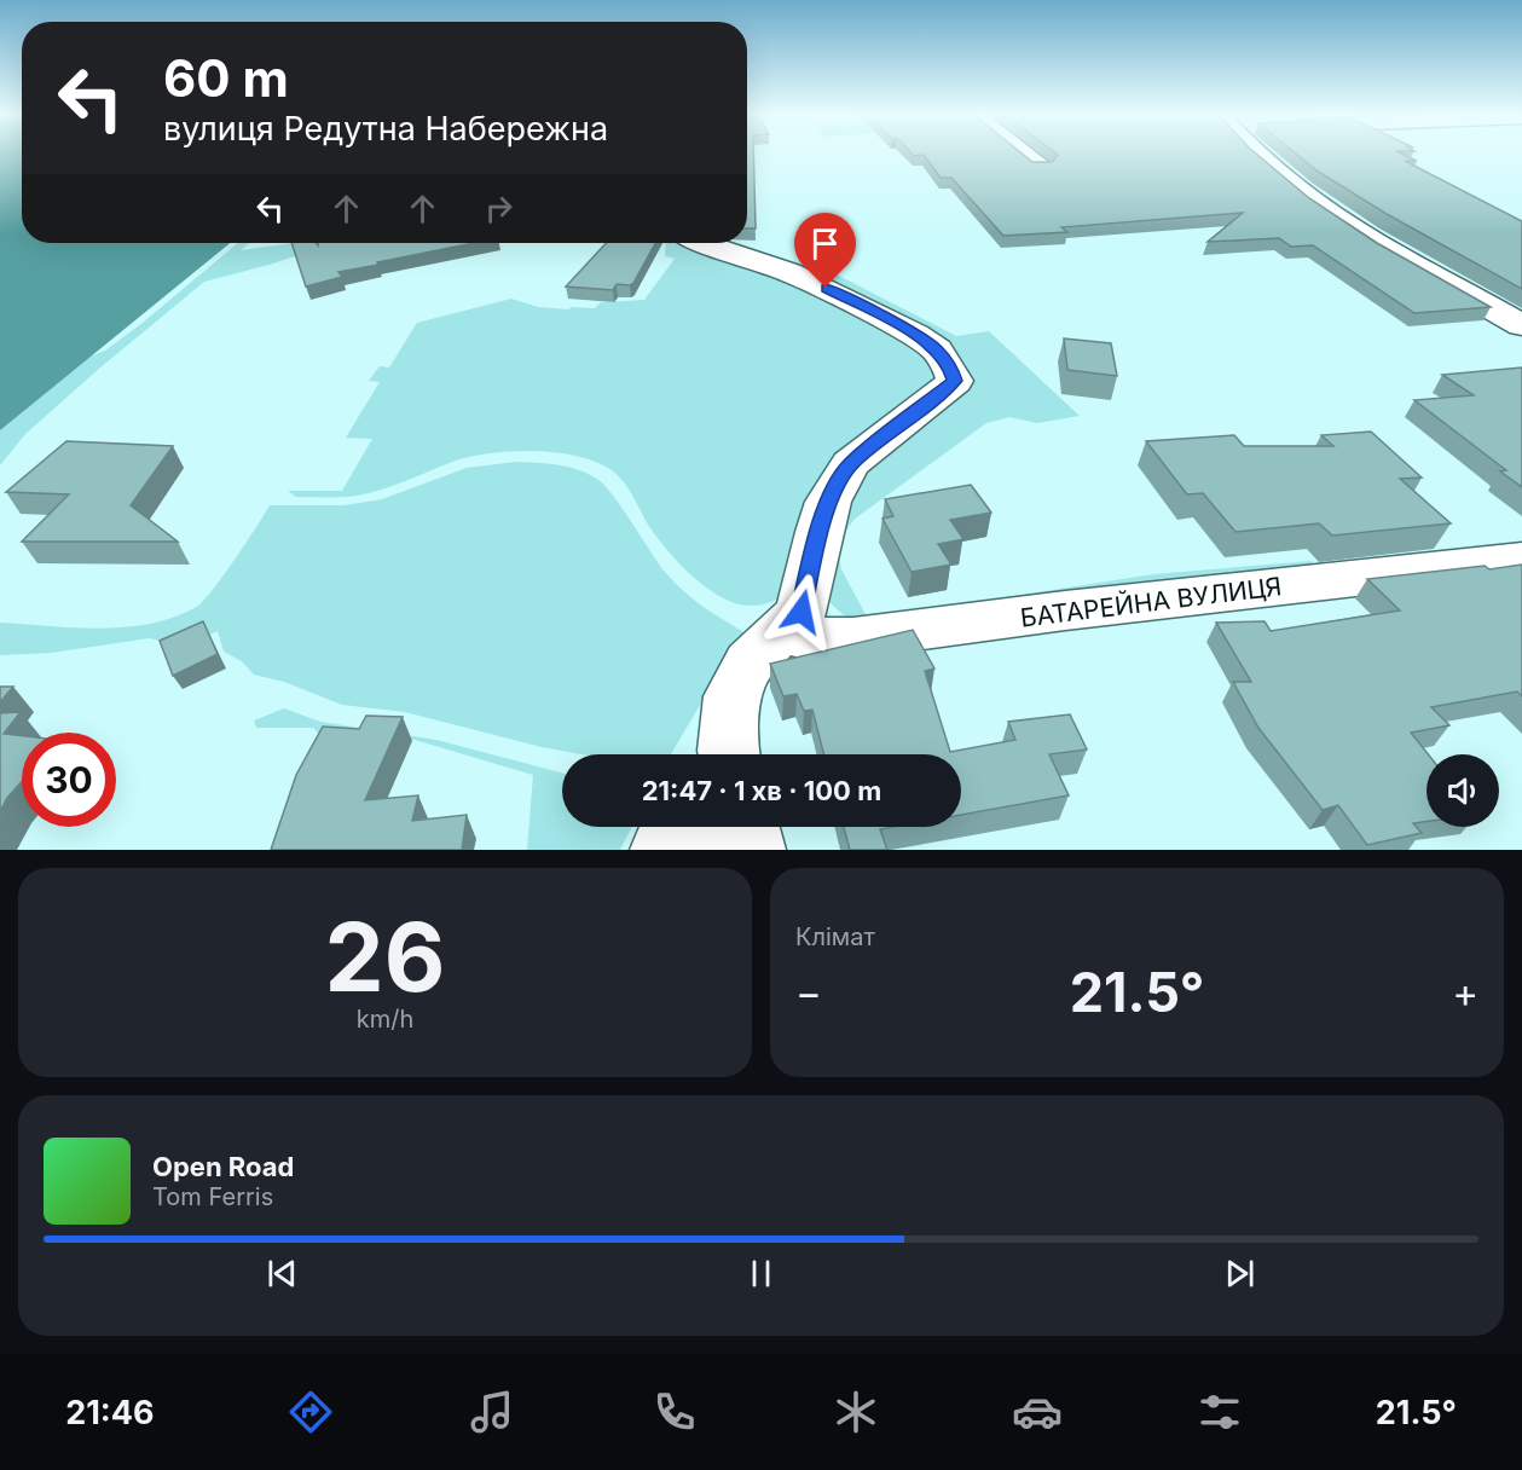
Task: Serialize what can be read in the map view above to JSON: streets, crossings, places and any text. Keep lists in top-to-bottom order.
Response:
{
  "streets": {
    "street": ["БАТАРЕЙНА ВУЛИЦЯ"]
  },
  "page": {
    "turn": ["60 m", "вулиця Редутна Набережна"],
    "limit": "30",
    "trip": "21:47 · 1 хв · 100 m",
    "tile": [
      ["26", "km/h"],
      "Клімат"
    ],
    "heat": ["−", "21.5°", "+"],
    "song": ["Open Road", "Tom Ferris"],
    "tabs": ["21:46", "21.5°"]
  }
}
